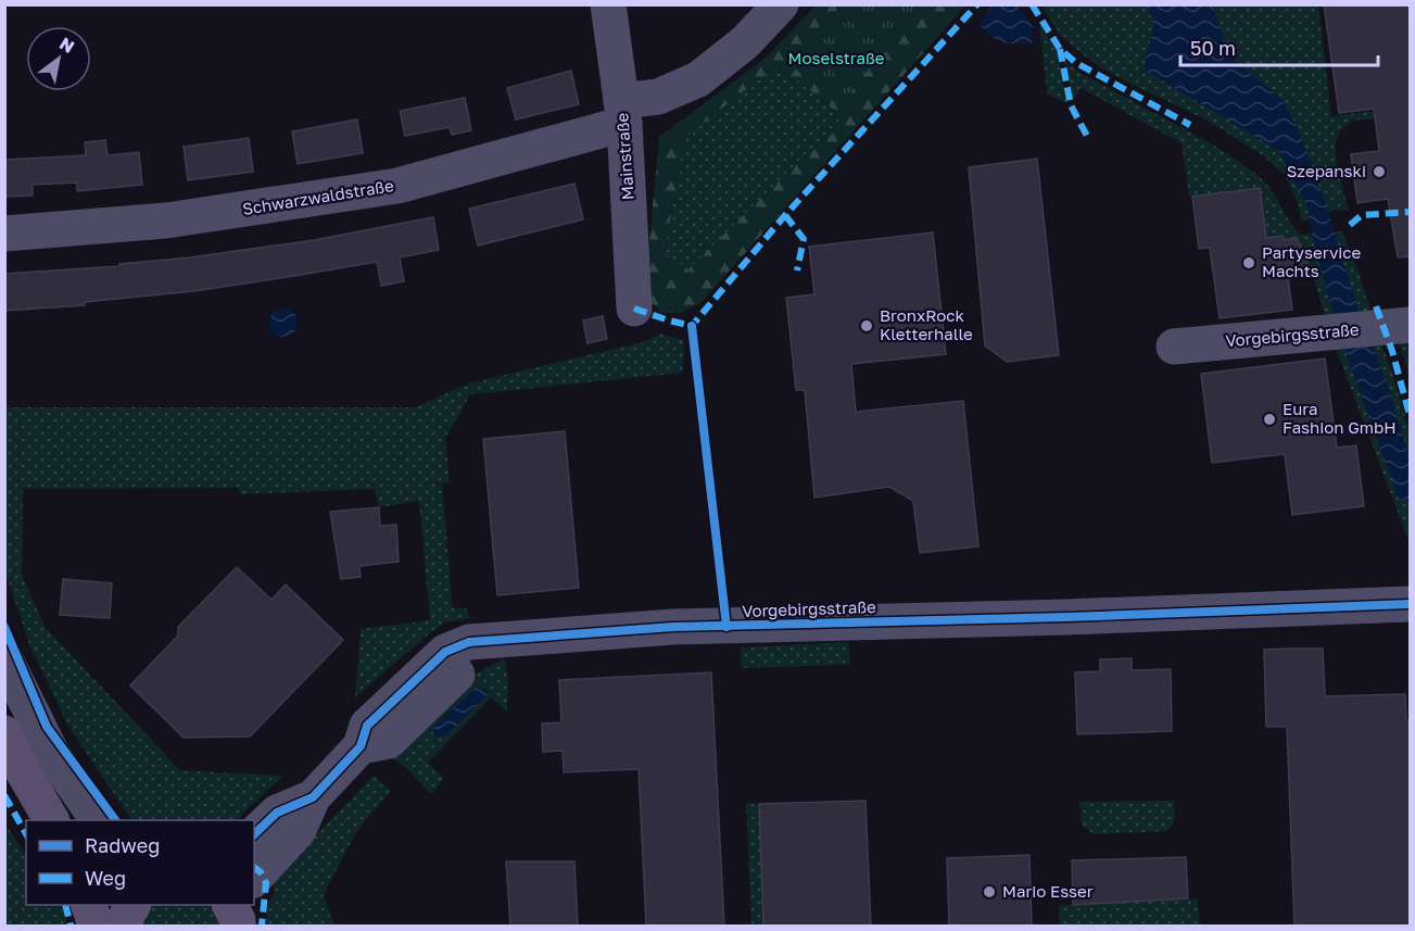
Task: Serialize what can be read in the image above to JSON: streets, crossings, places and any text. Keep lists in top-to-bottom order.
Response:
{
  "streets": {
    "street": ["Mainstraße", "Schwarzwaldstraße", "Vorgebirgsstraße"]
  },
  "crossings": [
    ["Mainstraße", "Schwarzwaldstraße"]
  ],
  "parks": ["Moselstraße"],
  "places": [
    "Szepanski",
    "Partyservice Machts",
    "BronxRock Kletterhalle",
    "Eura Fashion GmbH",
    "Mario Esser"
  ],
  "legend": ["Radweg", "Weg"],
  "scale_bar": "50 m",
  "north": "top right"
}
